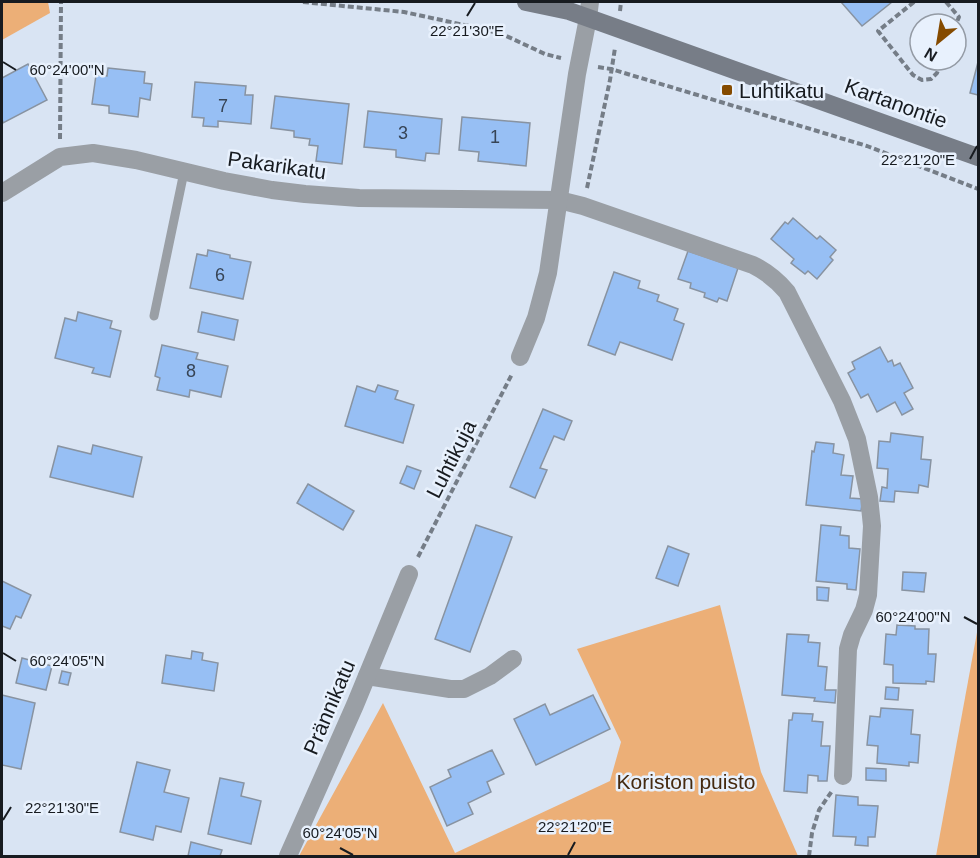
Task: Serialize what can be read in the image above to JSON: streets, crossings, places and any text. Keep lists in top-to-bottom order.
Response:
{
  "streets": {
    "street": ["Kartanontie", "Pakarikatu", "Prännikatu"],
    "path": ["Luhtikuja"]
  },
  "crossings": [
    ["Luhtikuja", "Prännikatu"]
  ],
  "parks": ["Koriston puisto"],
  "places": {
    "transit": ["Luhtikatu"]
  },
  "house_numbers": [
    "7",
    "3",
    "1",
    "6",
    "8"
  ],
  "north": "bottom left",
  "coordinates": [
    "22°21'30\"E",
    "60°24'00\"N",
    "22°21'20\"E",
    "60°24'05\"N"
  ]
}
